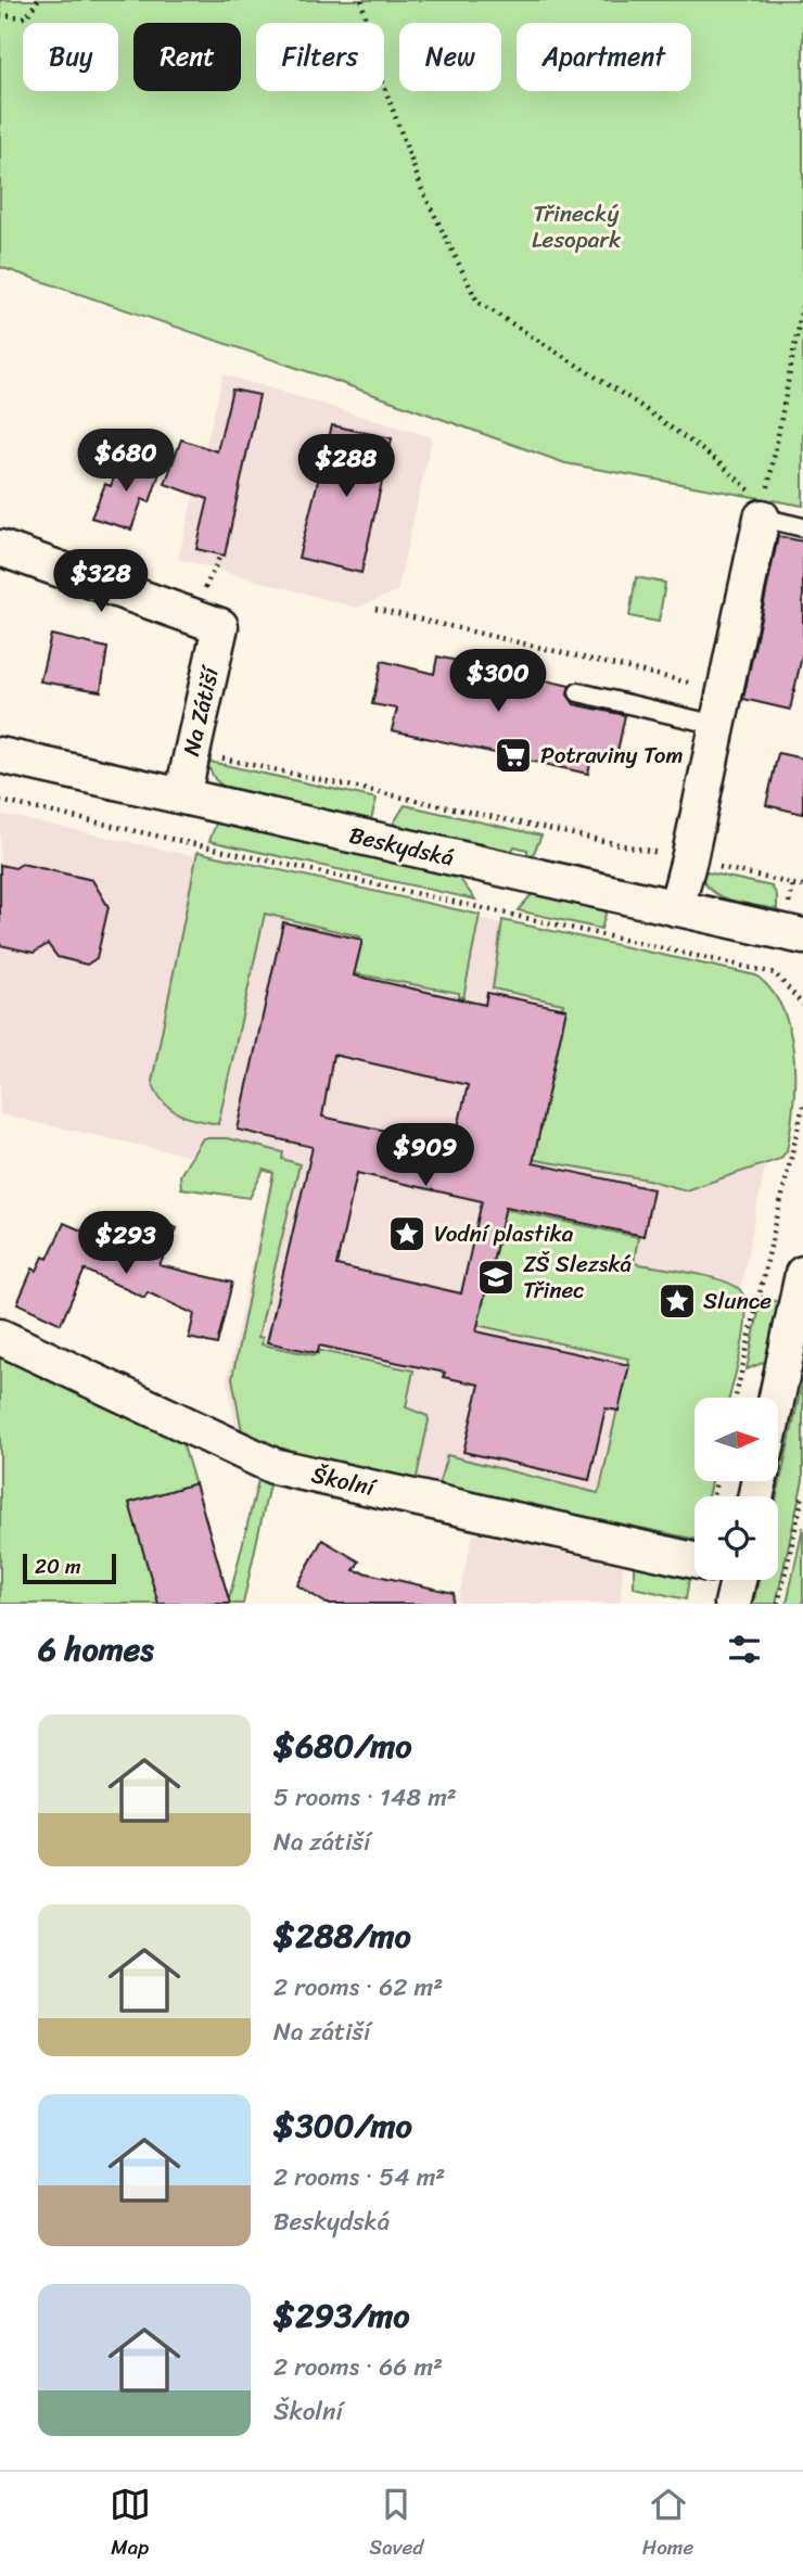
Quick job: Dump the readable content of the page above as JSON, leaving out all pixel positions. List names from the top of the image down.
{
  "streets": {
    "street": ["Na Zátiší", "Beskydská", "Školní"]
  },
  "crossings": [
    ["Na Zátiší", "Beskydská"]
  ],
  "parks": ["Třinecký Lesopark"],
  "places": {
    "supermarket": ["Potraviny Tom"],
    "place": ["Vodní plastika", "Slunce"],
    "school or university": ["ZŠ Slezská Třinec"]
  },
  "scale_bar": "20 m",
  "north": "right",
  "page": {
    "chip": [
      "Buy",
      "Rent",
      "Filters",
      "New",
      "Apartment"
    ],
    "price": [
      "$680",
      "$288",
      "$328",
      "$300",
      "$909",
      "$293"
    ],
    "scale": "20 m",
    "heading": "6 homes",
    "list": [
      {
        "name": "$680/mo",
        "note": "5 rooms · 148 m² · Na zátiší"
      },
      {
        "name": "$288/mo",
        "note": "2 rooms · 62 m² · Na zátiší"
      },
      {
        "name": "$300/mo",
        "note": "2 rooms · 54 m² · Beskydská"
      },
      {
        "name": "$293/mo",
        "note": "2 rooms · 66 m² · Školní"
      }
    ],
    "tabs": ["Map", "Saved", "Home"]
  }
}
